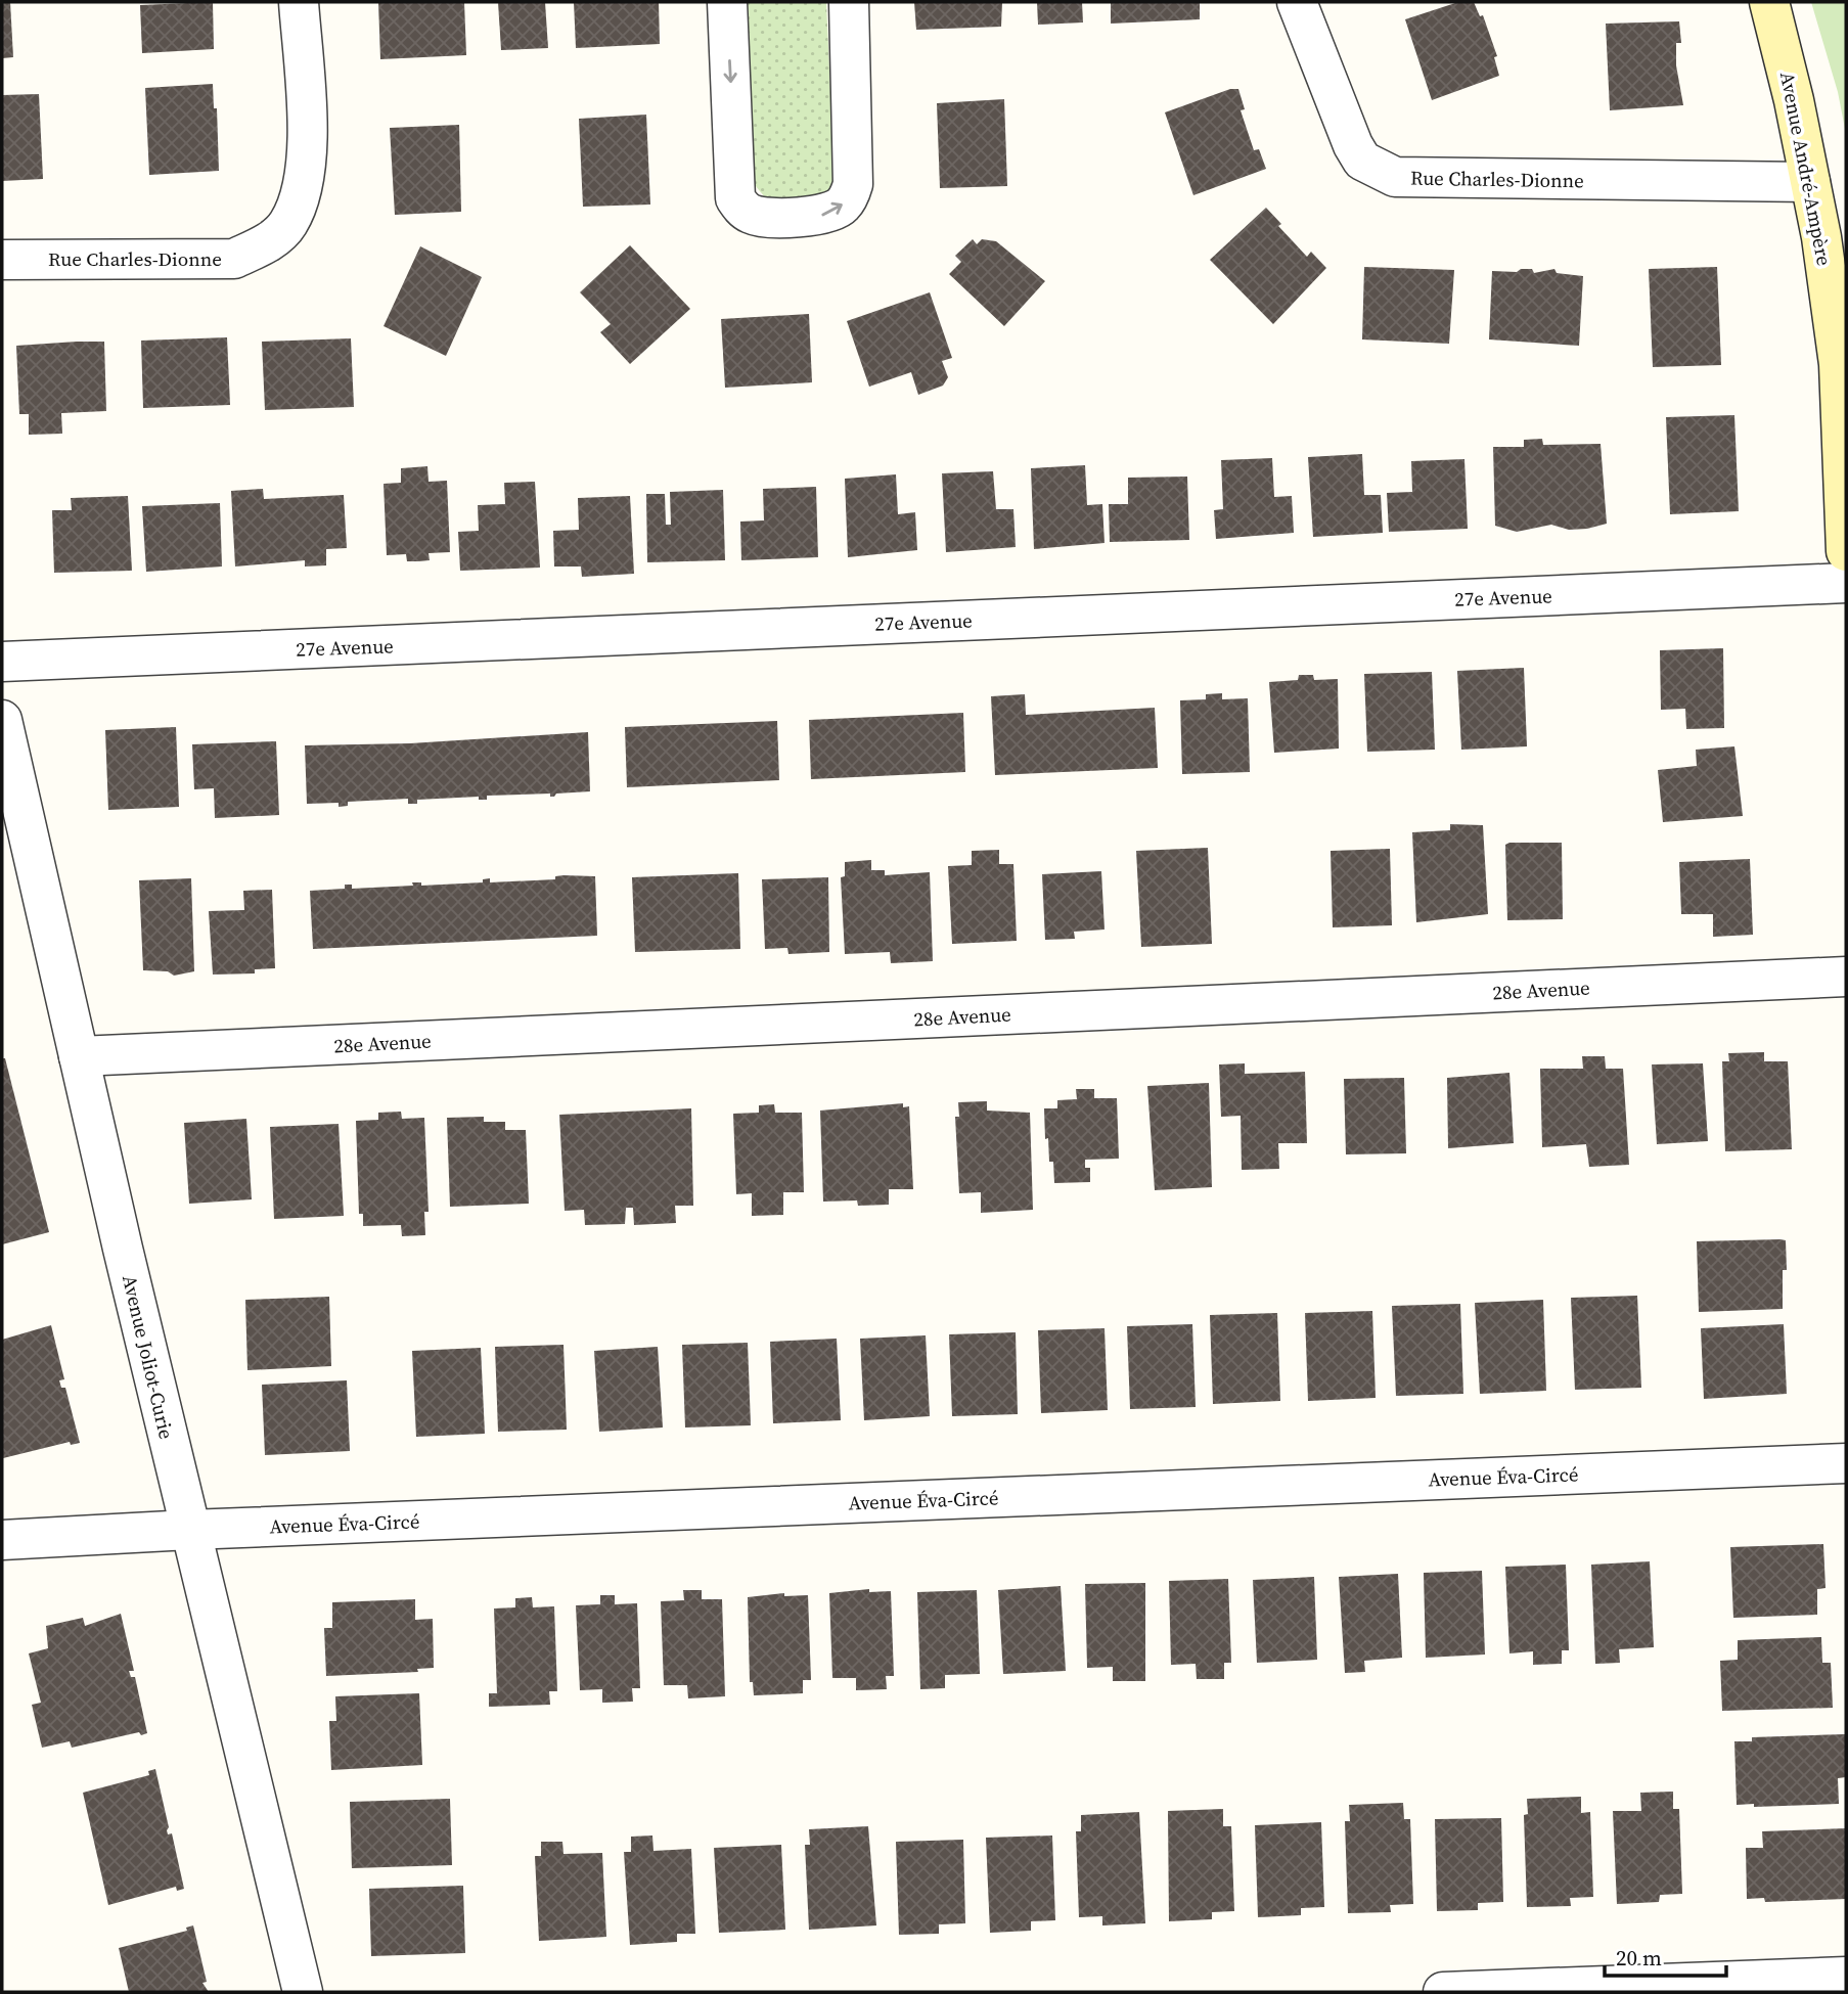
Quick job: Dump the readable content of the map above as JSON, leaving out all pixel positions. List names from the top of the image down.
{
  "streets": {
    "street": [
      "Avenue André-Ampère",
      "Rue Charles-Dionne",
      "27e Avenue",
      "28e Avenue",
      "Avenue Joliot-Curie",
      "Avenue Éva-Circé"
    ]
  },
  "crossings": [
    ["Avenue André-Ampère", "Rue Charles-Dionne"],
    ["28e Avenue", "Avenue Joliot-Curie"],
    ["Avenue Joliot-Curie", "Avenue Éva-Circé"]
  ],
  "scale_bar": "20 m"
}
